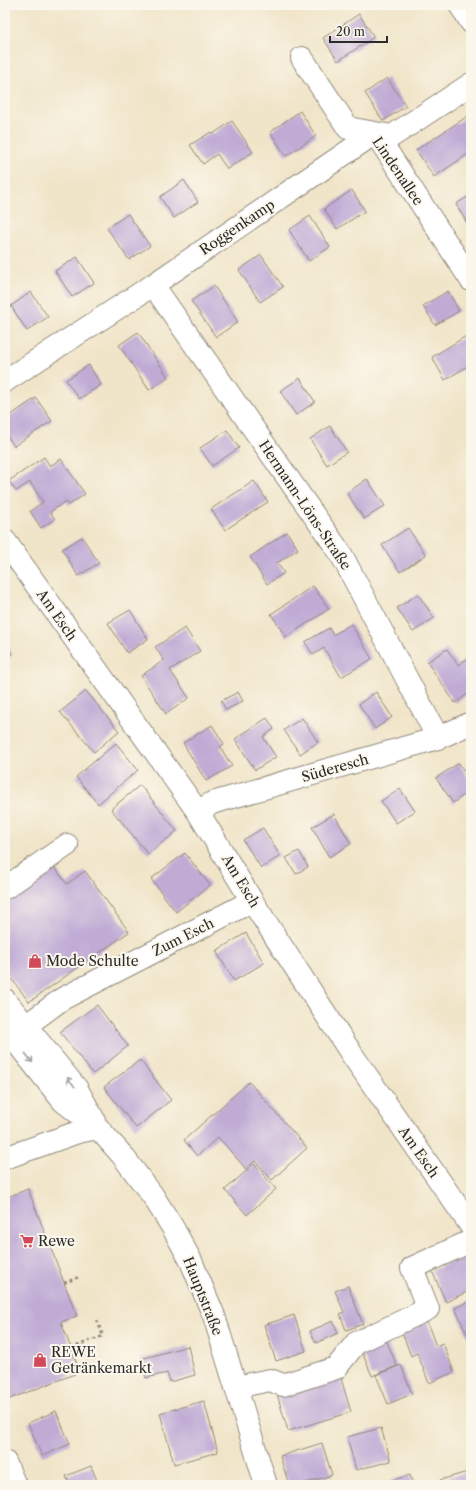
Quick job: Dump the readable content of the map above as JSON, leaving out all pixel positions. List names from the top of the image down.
{
  "streets": {
    "street": [
      "Lindenallee",
      "Roggenkamp",
      "Hermann-Löns-Straße",
      "Am Esch",
      "Süderesch",
      "Zum Esch",
      "Hauptstraße"
    ]
  },
  "crossings": [
    ["Lindenallee", "Roggenkamp"],
    ["Roggenkamp", "Hermann-Löns-Straße"],
    ["Hermann-Löns-Straße", "Süderesch"],
    ["Am Esch", "Süderesch"],
    ["Am Esch", "Zum Esch"],
    ["Zum Esch", "Hauptstraße"]
  ],
  "places": {
    "shop": ["Mode Schulte", "REWE Getränkemarkt"],
    "supermarket": ["Rewe"]
  },
  "scale_bar": "20 m"
}
